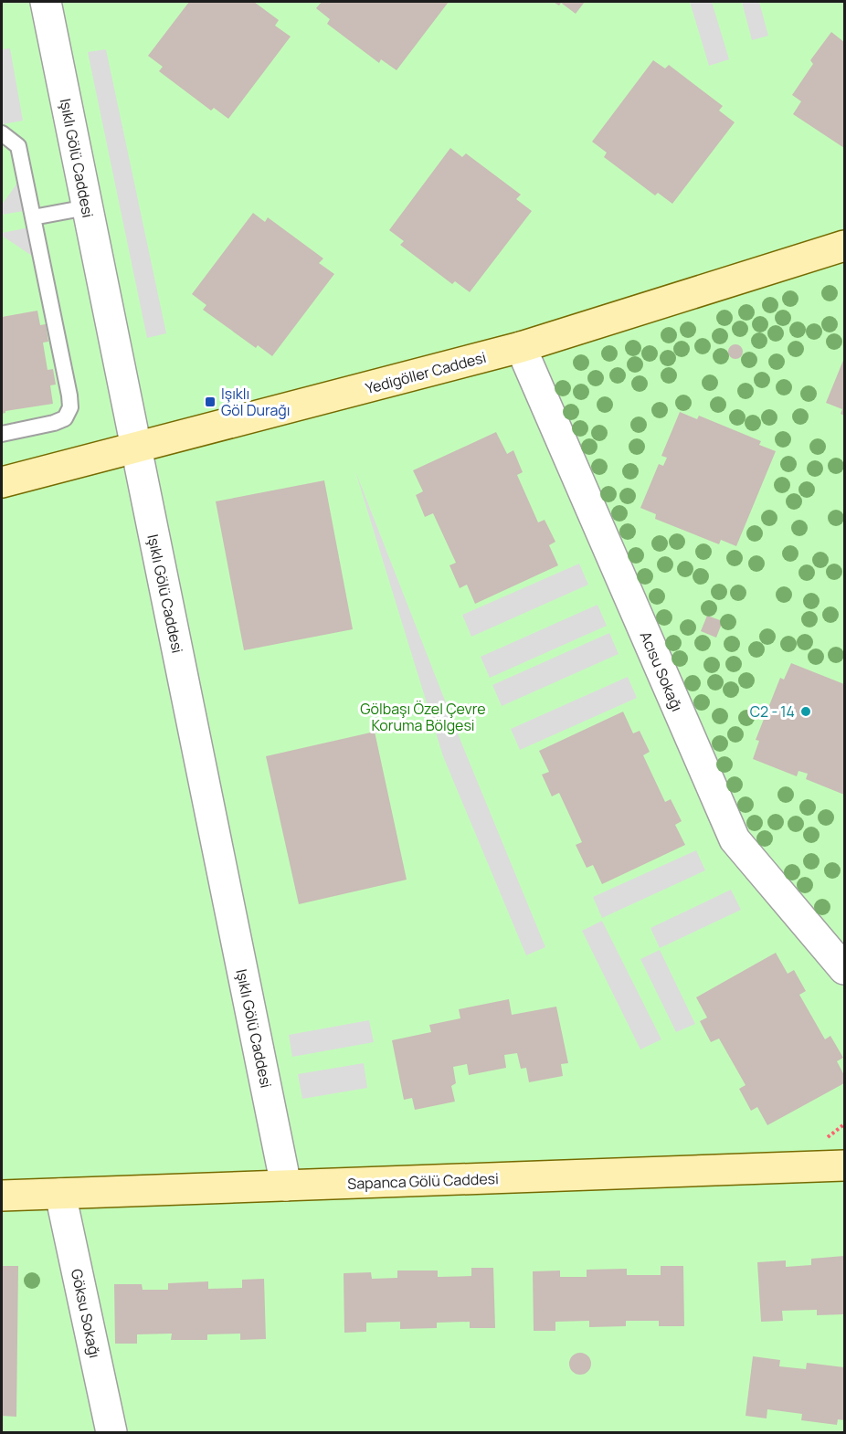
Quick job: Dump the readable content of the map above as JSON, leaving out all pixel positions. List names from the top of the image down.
{
  "streets": {
    "street": [
      "Işıklı Gölü Caddesi",
      "Yedigöller Caddesi",
      "Acısu Sokağı",
      "Sapanca Gölü Caddesi",
      "Göksu Sokağı"
    ]
  },
  "crossings": [
    ["Işıklı Gölü Caddesi", "Yedigöller Caddesi"],
    ["Işıklı Gölü Caddesi", "Sapanca Gölü Caddesi"],
    ["Yedigöller Caddesi", "Acısu Sokağı"],
    ["Sapanca Gölü Caddesi", "Göksu Sokağı"]
  ],
  "parks": ["Gölbaşı Özel Çevre Koruma Bölgesi"],
  "places": {
    "transit": ["Işıklı Göl Durağı"],
    "other": ["C2 - 14"]
  }
}
